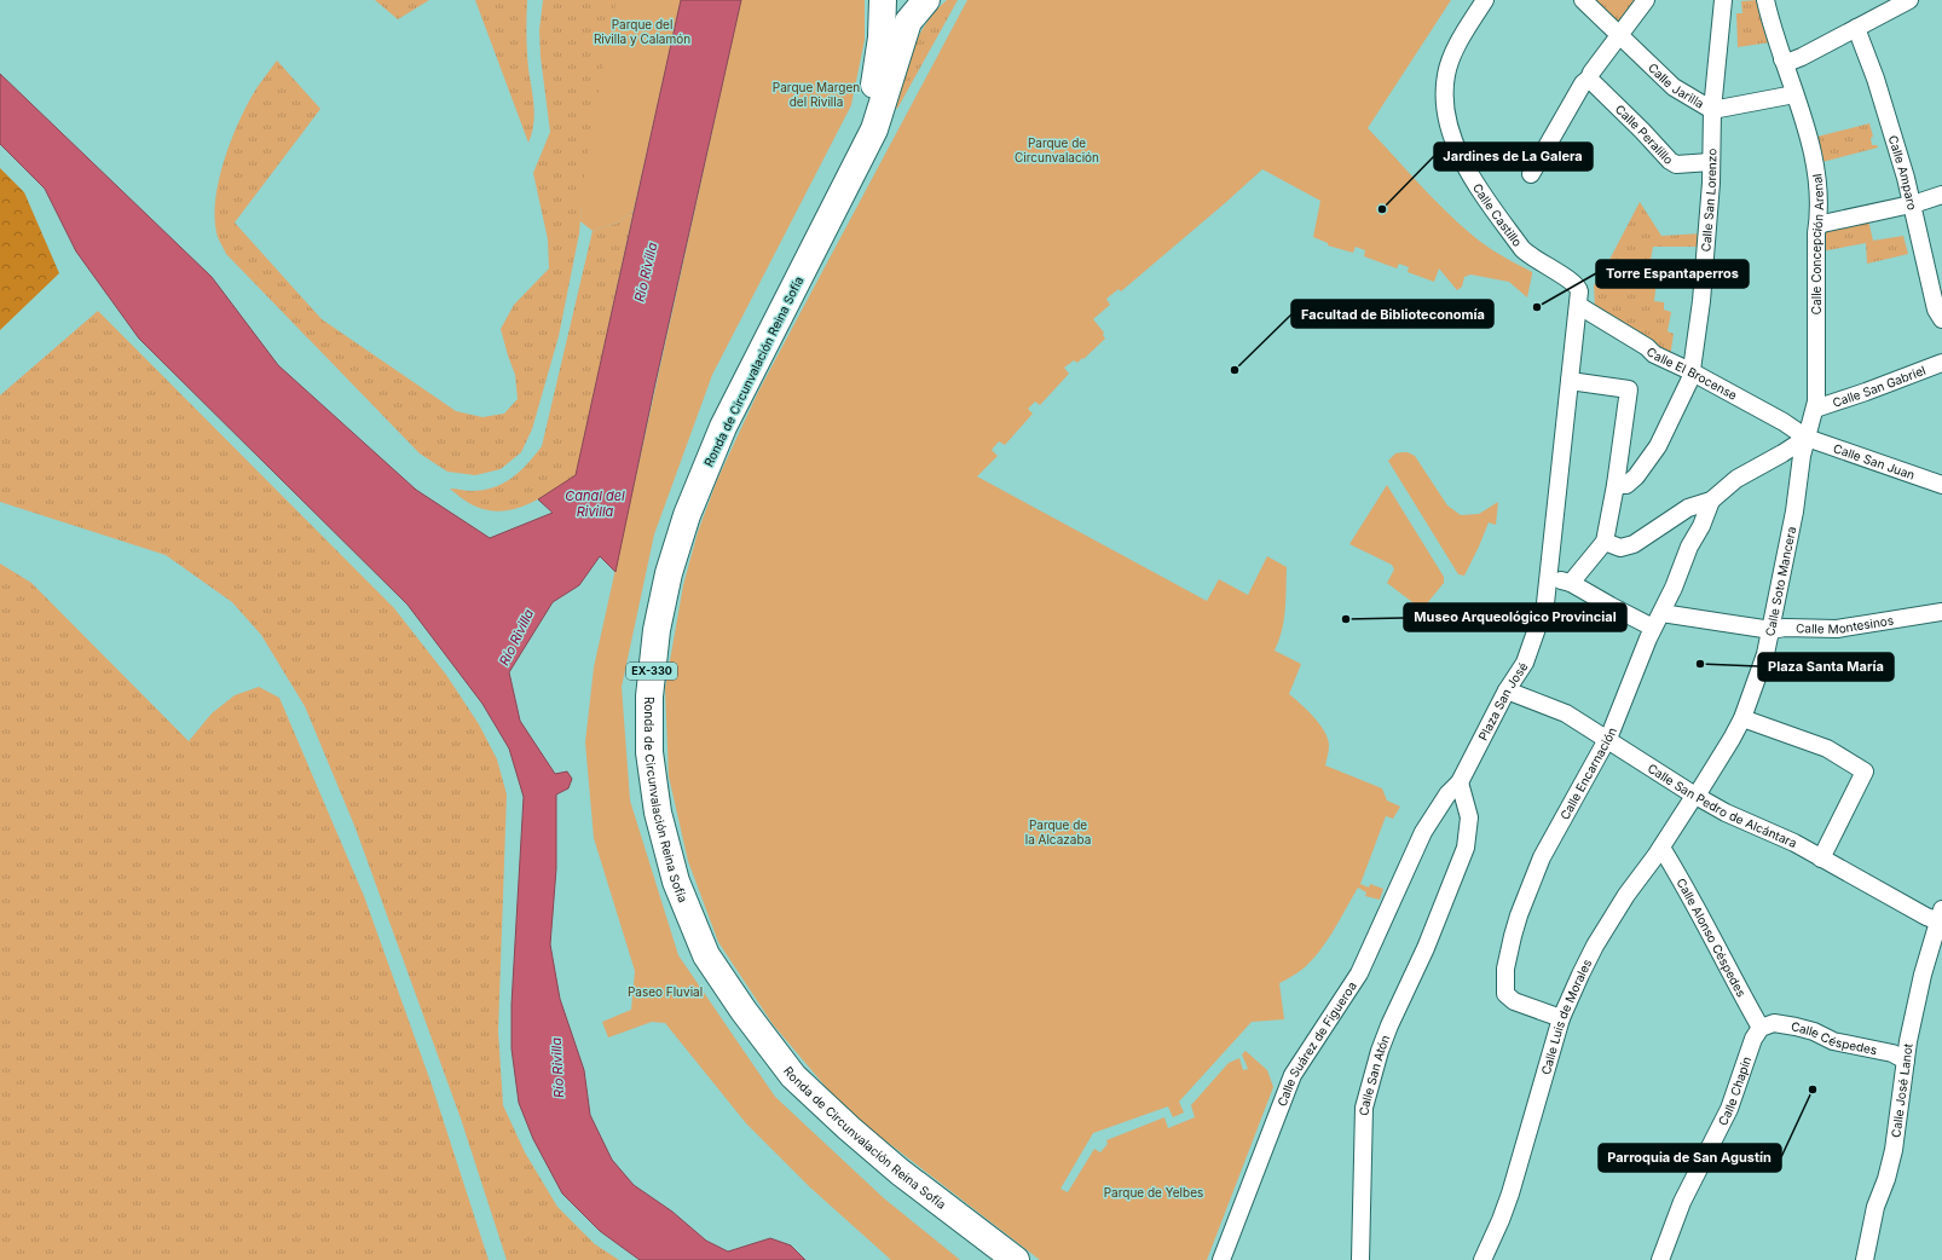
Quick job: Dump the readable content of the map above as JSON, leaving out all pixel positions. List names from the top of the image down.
{
  "streets": {
    "main road": ["Ronda de Circunvalación Reina Sofía", "EX-330"],
    "street": [
      "Calle Jarilla",
      "Calle Peralillo",
      "Calle Amparo",
      "Calle San Lorenzo",
      "Calle Castillo",
      "Calle Concepción Arenal",
      "Calle El Brocense",
      "Calle San Gabriel",
      "Calle San Juan",
      "Calle Soto Mancera",
      "Calle Montesinos",
      "Plaza San José",
      "Calle Encarnación",
      "Calle San Pedro de Alcántara",
      "Calle Alonso Céspedes",
      "Calle Luis de Morales",
      "Calle Céspedes",
      "Calle Suárez de Figueroa",
      "Calle San Atón",
      "Calle Chapín",
      "Calle José Lanot"
    ]
  },
  "crossings": [
    ["Calle Jarilla", "Calle San Lorenzo"],
    ["Calle Jarilla", "Calle Concepción Arenal"],
    ["Calle Peralillo", "Calle San Lorenzo"],
    ["Calle San Lorenzo", "Calle El Brocense"],
    ["Calle Castillo", "Calle El Brocense"],
    ["Calle Castillo", "Plaza San José"],
    ["Calle Concepción Arenal", "Calle El Brocense"],
    ["Calle Concepción Arenal", "Calle San Gabriel"],
    ["Calle Concepción Arenal", "Calle San Juan"],
    ["Calle Concepción Arenal", "Calle Soto Mancera"],
    ["Calle El Brocense", "Calle San Juan"],
    ["Calle El Brocense", "Calle Soto Mancera"],
    ["Calle El Brocense", "Plaza San José"],
    ["Calle San Juan", "Calle Soto Mancera"],
    ["Calle Soto Mancera", "Calle Montesinos"],
    ["Calle Soto Mancera", "Calle San Pedro de Alcántara"],
    ["Calle Soto Mancera", "Calle Luis de Morales"],
    ["Calle Montesinos", "Calle Encarnación"],
    ["Plaza San José", "Calle San Pedro de Alcántara"],
    ["Plaza San José", "Calle Suárez de Figueroa"],
    ["Plaza San José", "Calle San Atón"],
    ["Calle Encarnación", "Calle San Pedro de Alcántara"],
    ["Calle Encarnación", "Calle Luis de Morales"],
    ["Calle San Pedro de Alcántara", "Calle Luis de Morales"],
    ["Calle San Pedro de Alcántara", "Calle José Lanot"],
    ["Calle Alonso Céspedes", "Calle Luis de Morales"],
    ["Calle Alonso Céspedes", "Calle Céspedes"],
    ["Calle Alonso Céspedes", "Calle Chapín"],
    ["Calle Céspedes", "Calle Chapín"],
    ["Calle Céspedes", "Calle José Lanot"]
  ],
  "water": ["Río Rivilla", "Canal del Rivilla"],
  "parks": [
    "Parque del Rivilla y Calamón",
    "Parque Margen del Rivilla",
    "Parque de Circunvalación",
    "Parque de la Alcazaba",
    "Paseo Fluvial",
    "Parque de Yelbes"
  ],
  "places": [
    "Jardines de La Galera",
    "Torre Espantaperros",
    "Facultad de Biblioteconomía",
    "Museo Arqueológico Provincial",
    "Plaza Santa María",
    "Parroquia de San Agustín"
  ]
}
